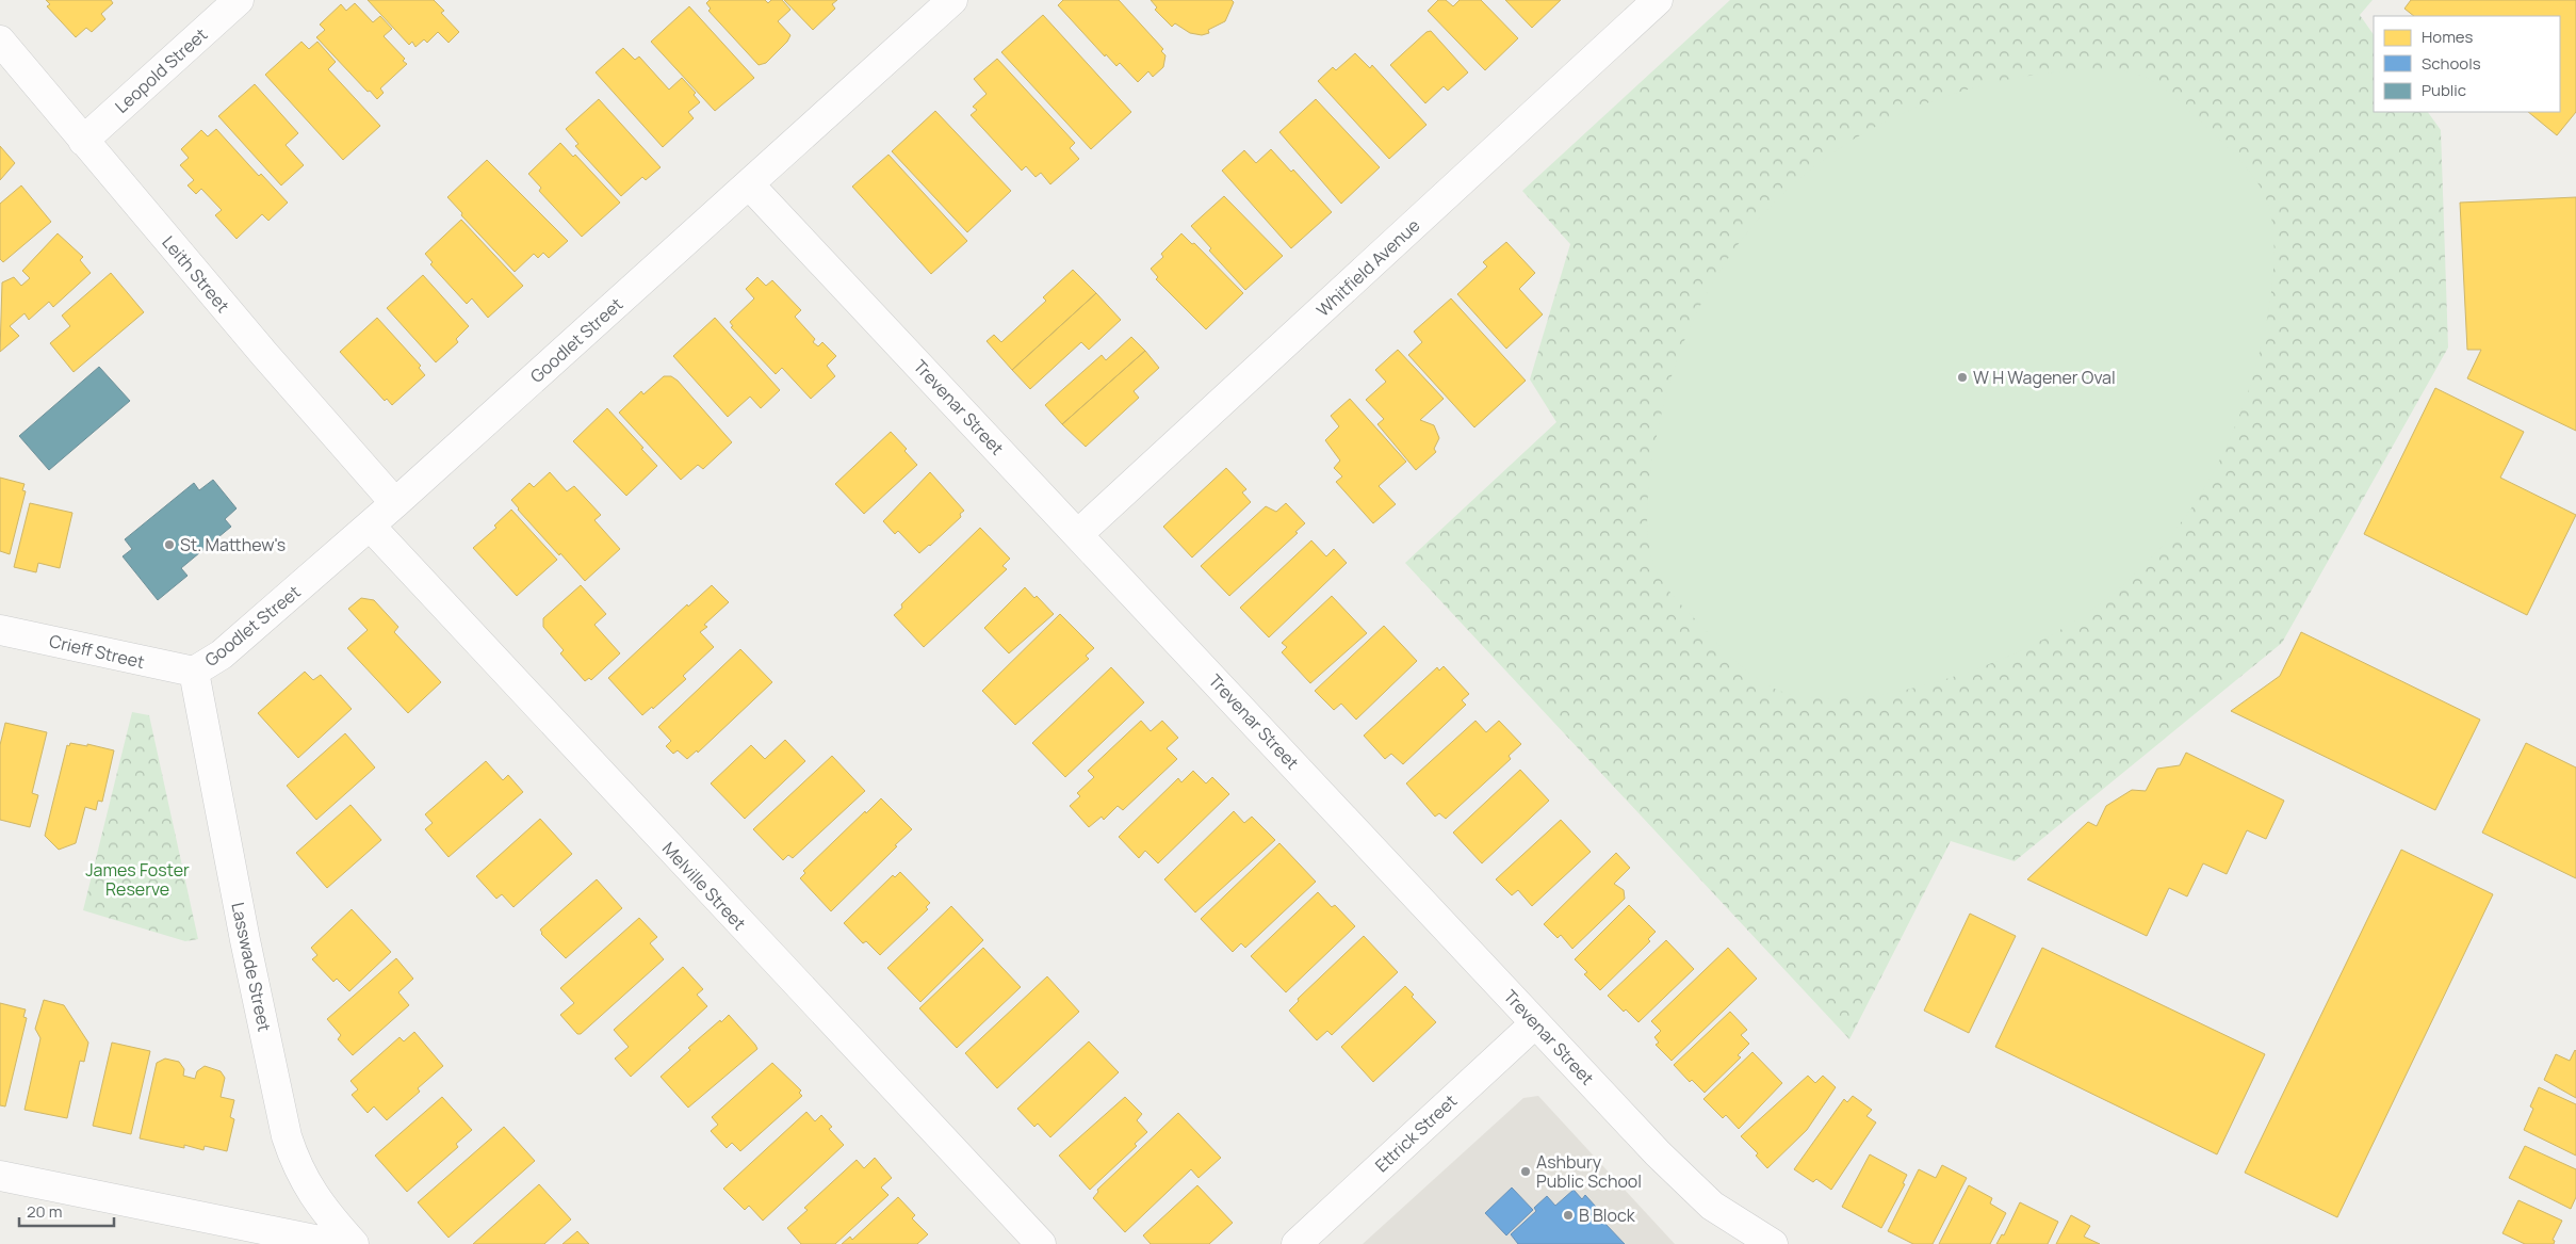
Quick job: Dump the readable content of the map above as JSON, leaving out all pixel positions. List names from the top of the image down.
{
  "streets": {
    "street": [
      "Leopold Street",
      "Whitfield Avenue",
      "Leith Street",
      "Goodlet Street",
      "Trevenar Street",
      "Crieff Street",
      "Melville Street",
      "Lasswade Street",
      "Ettrick Street"
    ]
  },
  "crossings": [
    ["Leopold Street", "Leith Street"],
    ["Whitfield Avenue", "Trevenar Street"],
    ["Leith Street", "Goodlet Street"],
    ["Goodlet Street", "Trevenar Street"],
    ["Goodlet Street", "Crieff Street"],
    ["Goodlet Street", "Melville Street"],
    ["Goodlet Street", "Lasswade Street"],
    ["Trevenar Street", "Ettrick Street"],
    ["Crieff Street", "Lasswade Street"]
  ],
  "parks": ["James Foster Reserve"],
  "places": [
    "W H Wagener Oval",
    "St. Matthew's",
    "Ashbury Public School",
    "B Block"
  ],
  "legend": ["Homes", "Schools", "Public"],
  "scale_bar": "20 m"
}
